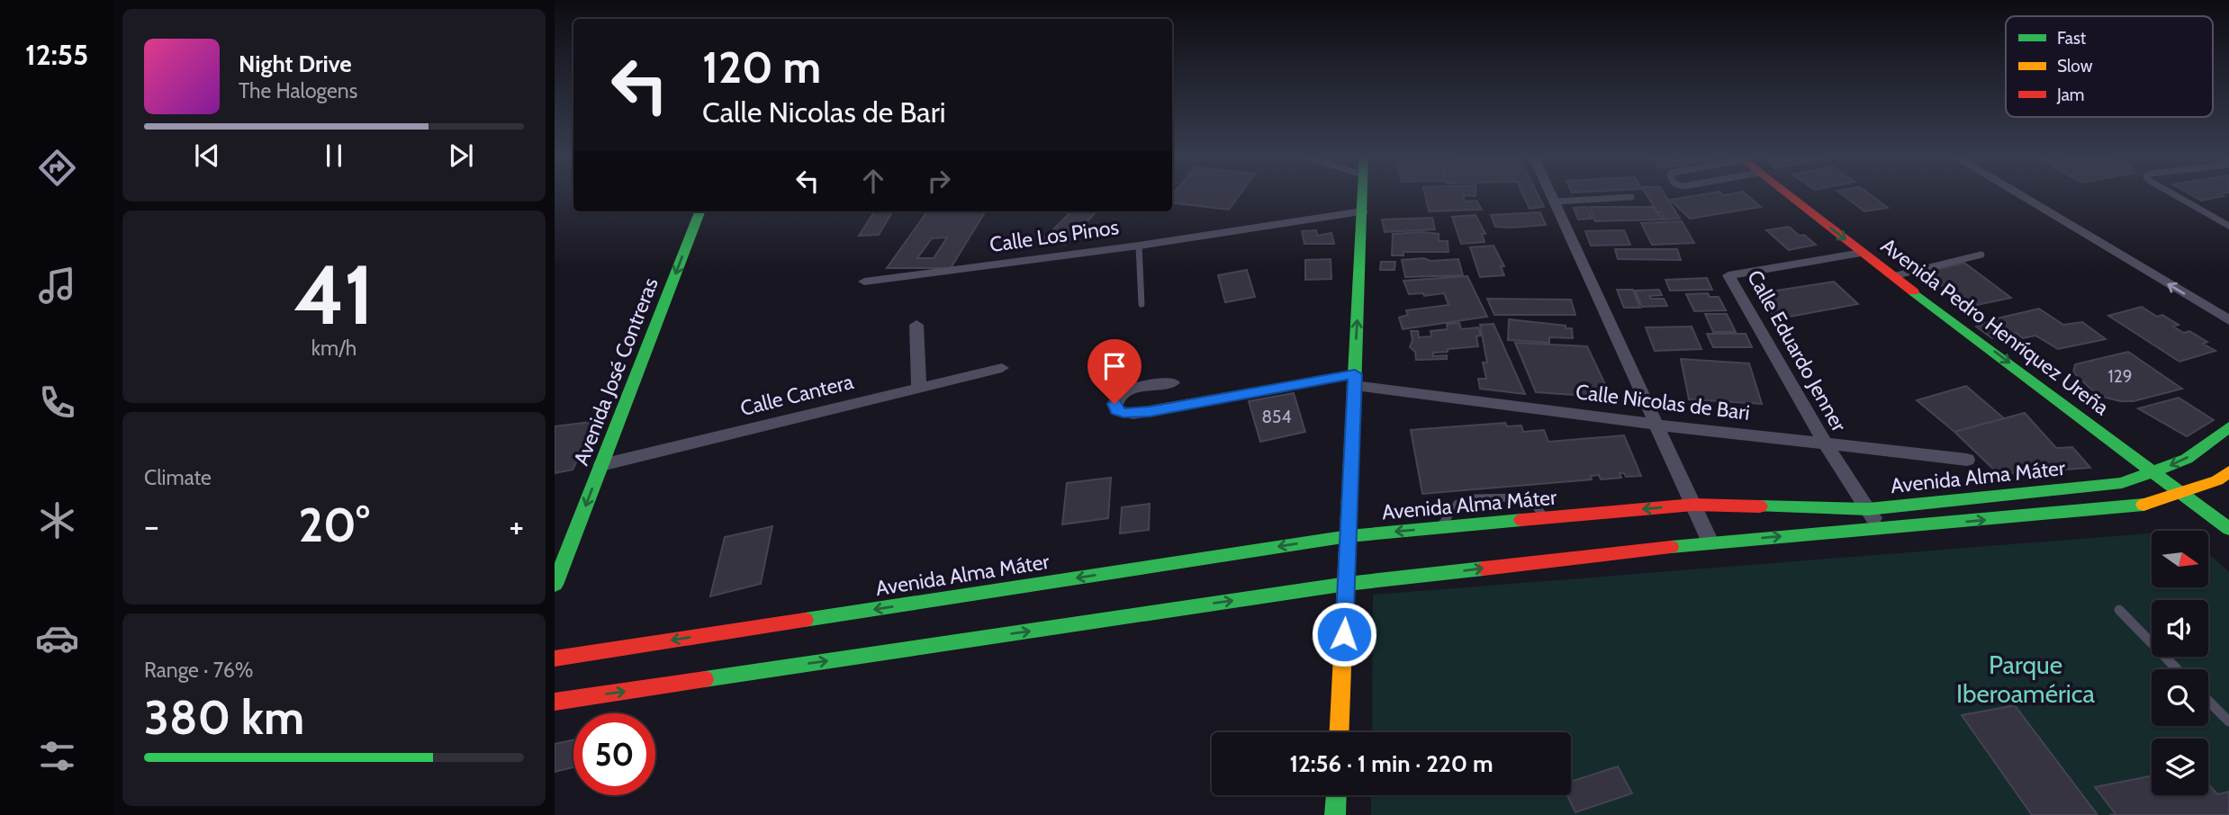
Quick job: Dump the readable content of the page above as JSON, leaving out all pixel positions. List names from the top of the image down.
{
  "streets": {
    "main road": ["Avenida Pedro Henríquez Ureña", "Avenida José Contreras", "Avenida Alma Máter"],
    "street": [
      "Calle Los Pinos",
      "Calle Eduardo Jenner",
      "Calle Cantera",
      "Calle Nicolas de Bari"
    ]
  },
  "crossings": [
    ["Avenida Pedro Henríquez Ureña", "Calle Eduardo Jenner"],
    ["Avenida Pedro Henríquez Ureña", "Avenida Alma Máter"],
    ["Calle Eduardo Jenner", "Calle Nicolas de Bari"],
    ["Calle Eduardo Jenner", "Avenida Alma Máter"],
    ["Avenida José Contreras", "Calle Cantera"]
  ],
  "one_way": ["Avenida Pedro Henríquez Ureña", "Avenida José Contreras"],
  "parks": ["Parque Iberoamérica"],
  "house_numbers": ["129", "854"],
  "legend": ["Fast", "Slow", "Jam"],
  "north": "right",
  "page": {
    "tabs": "12:55",
    "turn": ["120 m", "Calle Nicolas de Bari"],
    "song": ["Night Drive", "The Halogens"],
    "tile": [
      ["41", "km/h"],
      "Climate",
      ["Range · 76%", "380 km"]
    ],
    "heat": ["−", "20°", "+"],
    "limit": "50",
    "trip": "12:56 · 1 min · 220 m"
  }
}
